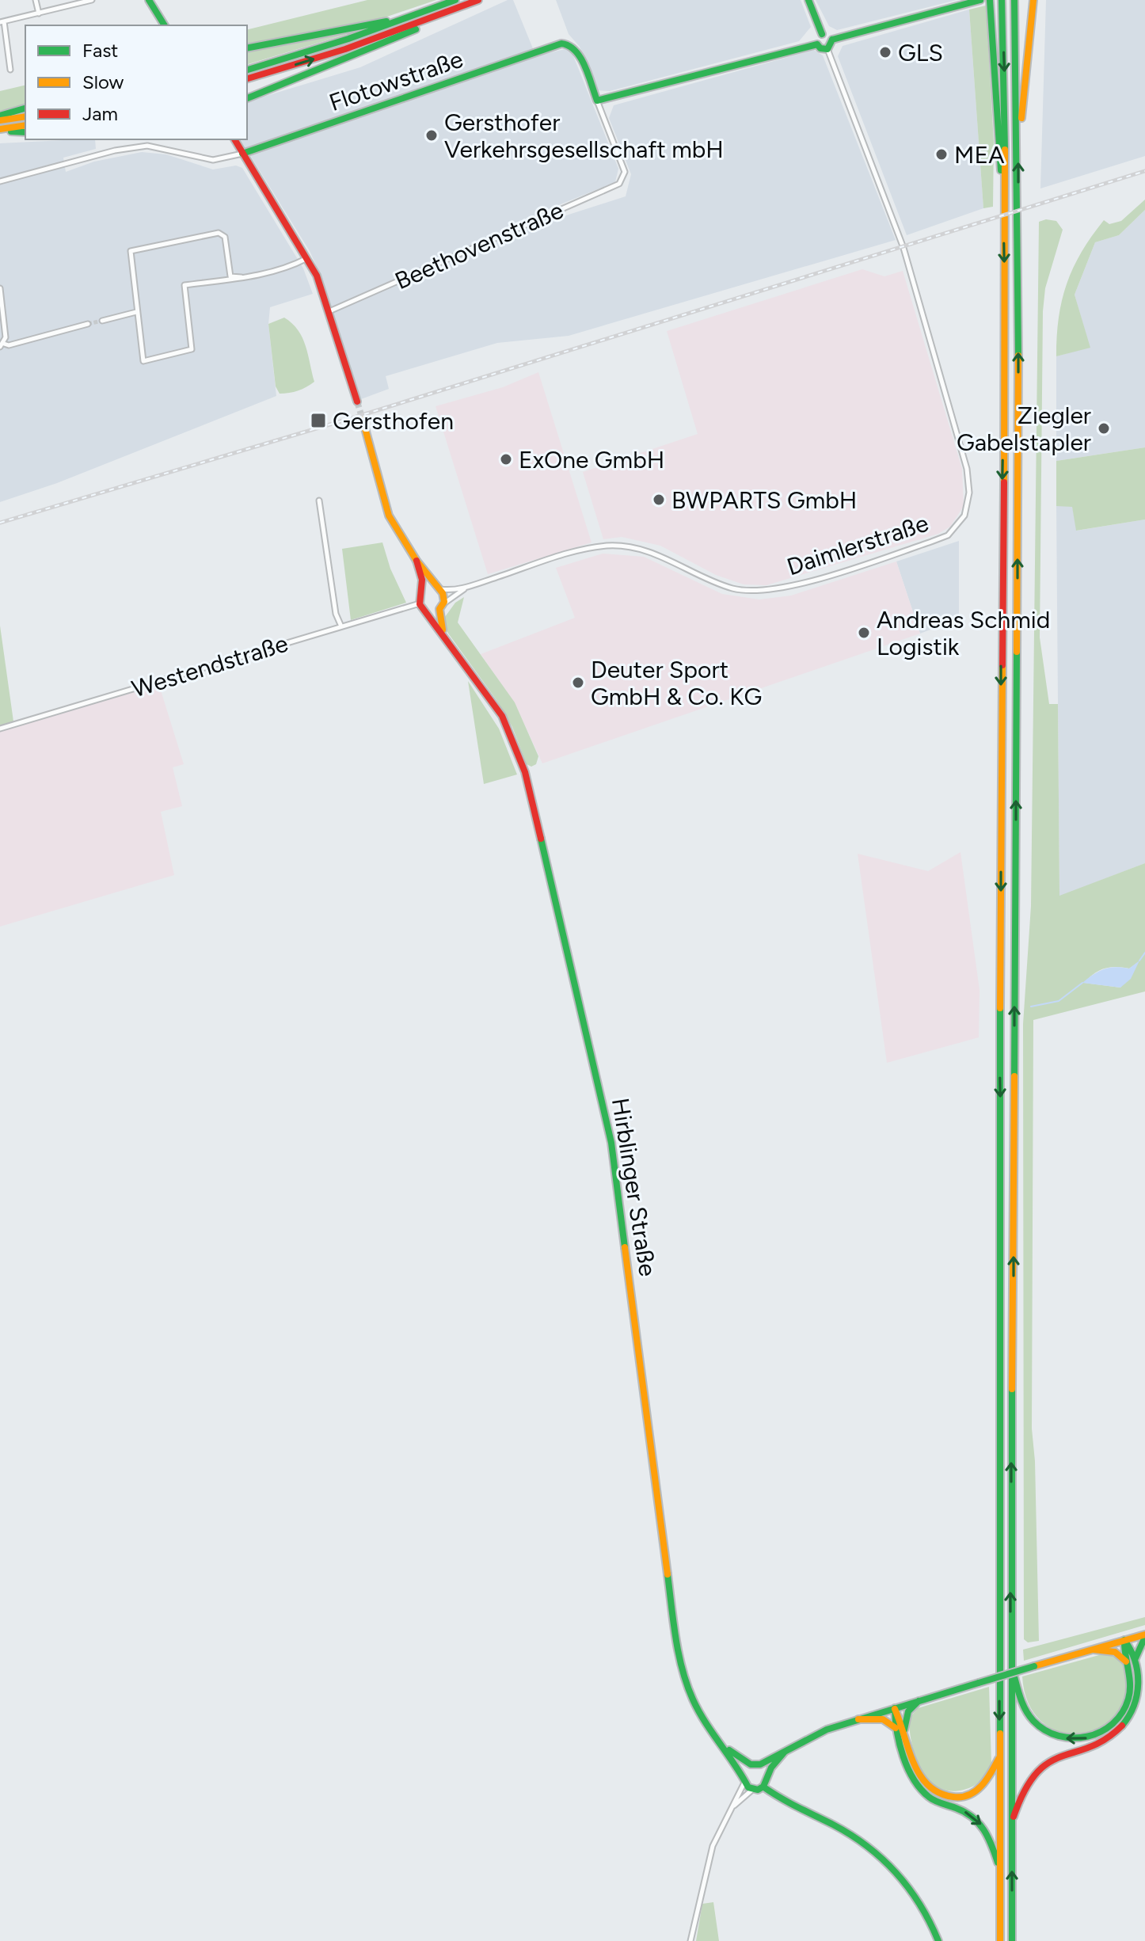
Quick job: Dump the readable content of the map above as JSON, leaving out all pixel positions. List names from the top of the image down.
{
  "streets": {
    "main road": ["Flotowstraße", "Hirblinger Straße"],
    "street": ["Beethovenstraße", "Daimlerstraße", "Westendstraße"]
  },
  "crossings": [
    ["Flotowstraße", "Beethovenstraße"],
    ["Daimlerstraße", "Westendstraße"],
    ["Daimlerstraße", "Hirblinger Straße"],
    ["Westendstraße", "Hirblinger Straße"]
  ],
  "places": {
    "other": [
      "GLS",
      "Gersthofer Verkehrsgesellschaft mbH",
      "MEA",
      "Ziegler Gabelstapler",
      "ExOne GmbH",
      "BWPARTS GmbH",
      "Andreas Schmid Logistik",
      "Deuter Sport GmbH & Co. KG"
    ],
    "transit": ["Gersthofen"]
  },
  "legend": ["Fast", "Slow", "Jam"]
}
